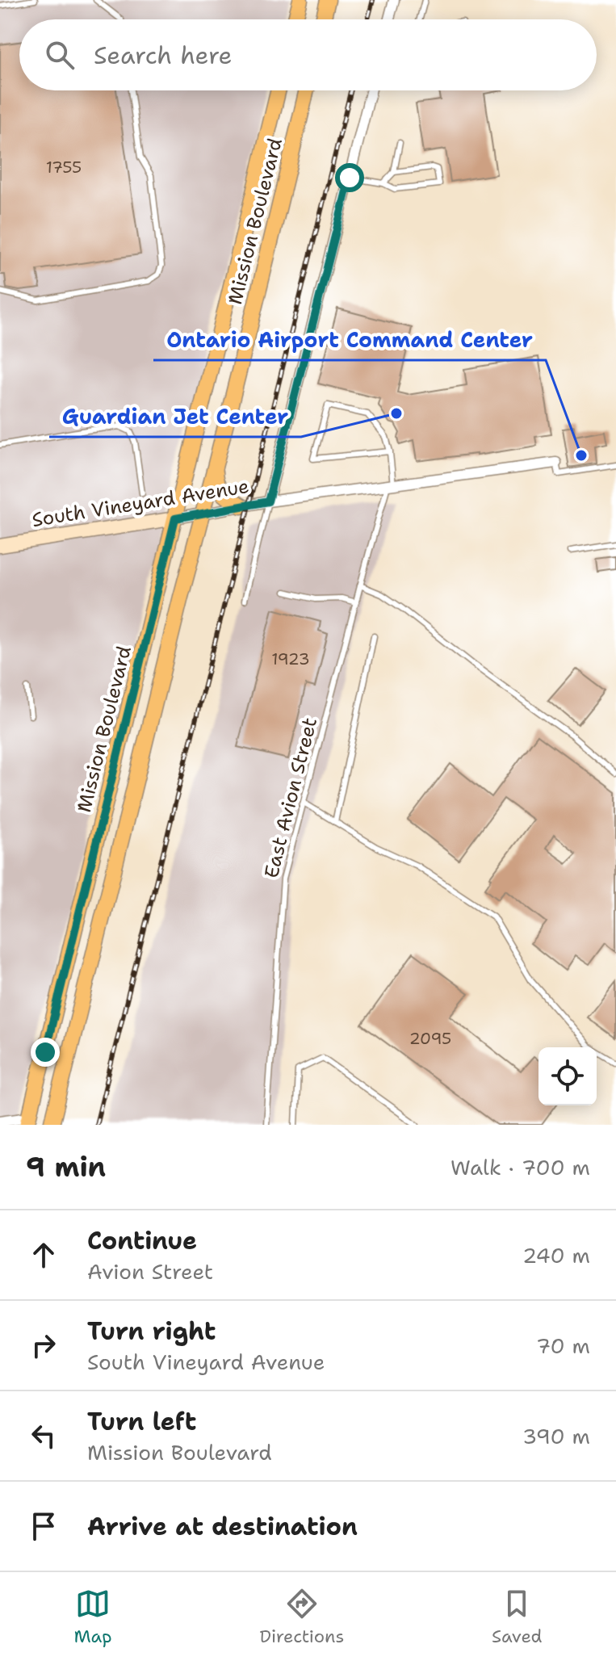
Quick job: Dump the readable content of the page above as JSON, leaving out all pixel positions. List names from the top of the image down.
{
  "streets": {
    "main road": ["Mission Boulevard", "South Vineyard Avenue"],
    "lane": ["East Avion Street"]
  },
  "crossings": [
    ["Mission Boulevard", "South Vineyard Avenue"],
    ["South Vineyard Avenue", "East Avion Street"]
  ],
  "places": ["Guardian Jet Center", "Ontario Airport Command Center"],
  "house_numbers": ["1755", "1923", "2095"],
  "page": {
    "search": "Search here",
    "heading": ["9 min", "Walk · 700 m"],
    "list": [
      ["Continue", "Avion Street", "240 m"],
      ["Turn right", "South Vineyard Avenue", "70 m"],
      ["Turn left", "Mission Boulevard", "390 m"],
      "Arrive at destination"
    ],
    "nav": ["Map", "Directions", "Saved"]
  }
}
